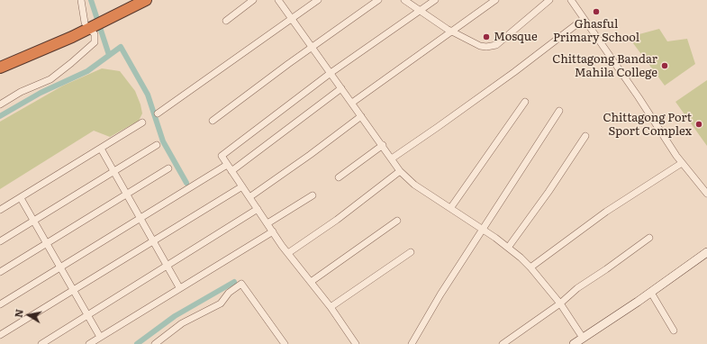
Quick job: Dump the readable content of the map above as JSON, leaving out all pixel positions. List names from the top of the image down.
{
  "places": [
    "Ghasful Primary School",
    "Mosque",
    "Chittagong Bandar Mahila College",
    "Chittagong Port Sport Complex"
  ],
  "north": "left"
}
